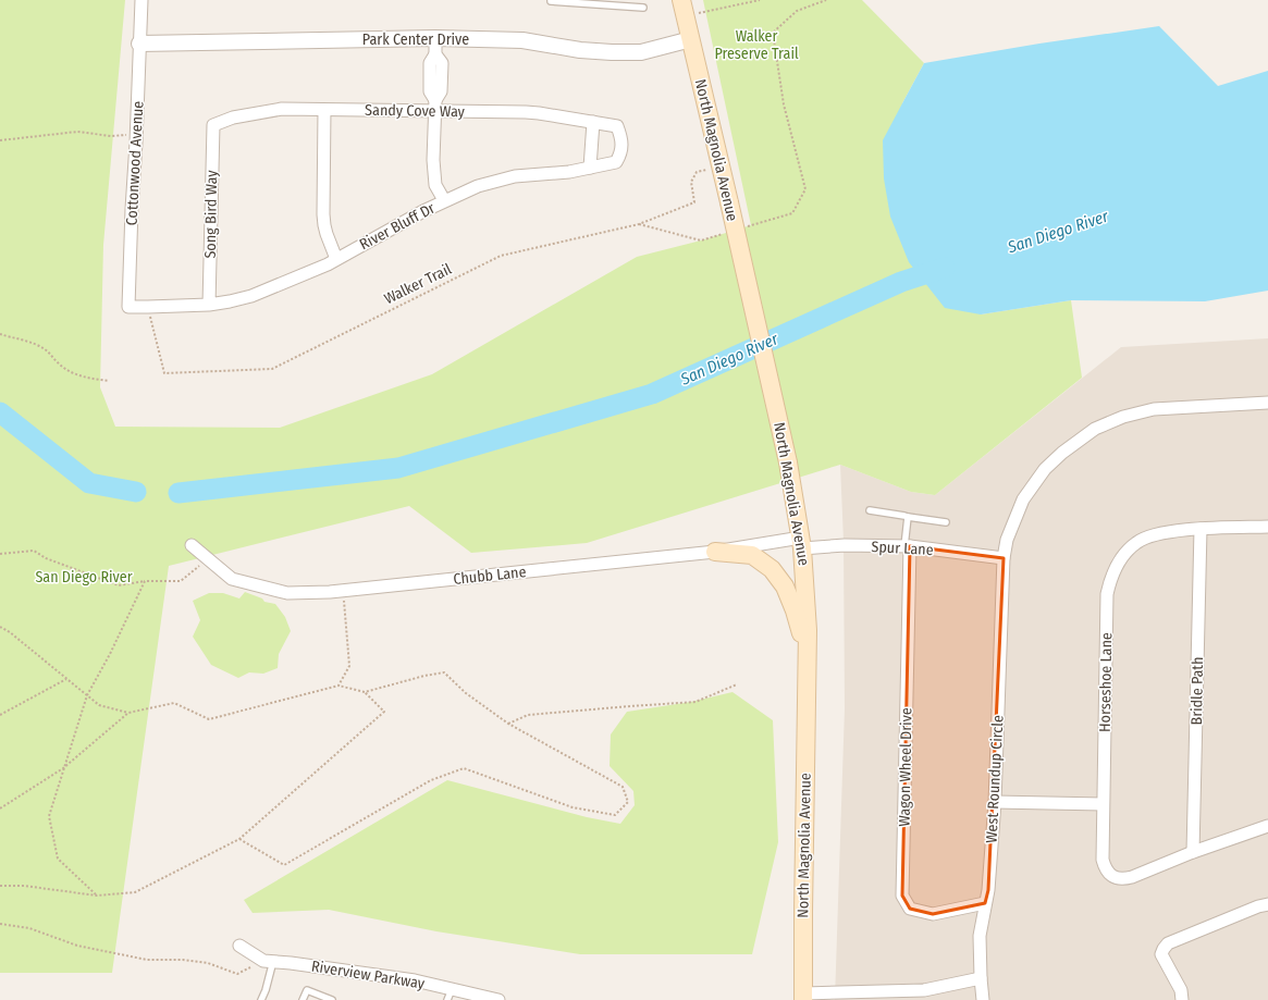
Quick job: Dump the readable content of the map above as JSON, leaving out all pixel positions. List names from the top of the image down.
{
  "streets": {
    "main road": ["North Magnolia Avenue"],
    "street": [
      "Park Center Drive",
      "Sandy Cove Way",
      "Cottonwood Avenue",
      "Song Bird Way",
      "River Bluff Dr",
      "Spur Lane",
      "Chubb Lane",
      "Horseshoe Lane",
      "Bridle Path",
      "Wagon Wheel Drive",
      "West Roundup Circle",
      "Riverview Parkway"
    ],
    "path": ["Walker Trail"]
  },
  "crossings": [
    ["Park Center Drive", "North Magnolia Avenue"],
    ["Park Center Drive", "Cottonwood Avenue"],
    ["Sandy Cove Way", "Song Bird Way"],
    ["Sandy Cove Way", "River Bluff Dr"],
    ["North Magnolia Avenue", "Walker Trail"],
    ["North Magnolia Avenue", "Spur Lane"],
    ["North Magnolia Avenue", "Chubb Lane"],
    ["Cottonwood Avenue", "River Bluff Dr"],
    ["Cottonwood Avenue", "Walker Trail"],
    ["Song Bird Way", "River Bluff Dr"],
    ["River Bluff Dr", "Walker Trail"],
    ["Spur Lane", "Chubb Lane"],
    ["Spur Lane", "Wagon Wheel Drive"],
    ["Spur Lane", "West Roundup Circle"],
    ["Horseshoe Lane", "Bridle Path"],
    ["Wagon Wheel Drive", "West Roundup Circle"]
  ],
  "water": ["San Diego River"],
  "parks": ["Walker Preserve Trail", "San Diego River"]
}
